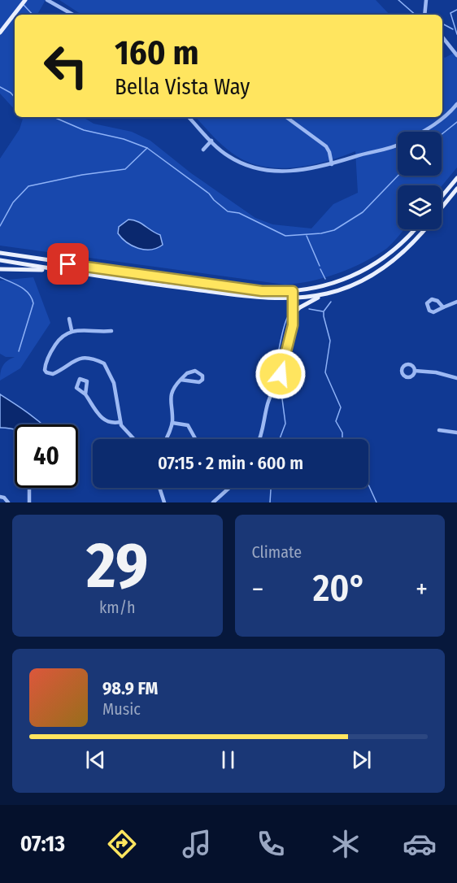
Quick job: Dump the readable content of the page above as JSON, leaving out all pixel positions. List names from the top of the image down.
{
  "page": {
    "turn": ["160 m", "Bella Vista Way"],
    "limit": "40",
    "trip": "07:15 · 2 min · 600 m",
    "tile": [
      ["29", "km/h"],
      "Climate"
    ],
    "heat": ["−", "20°", "+"],
    "song": ["98.9 FM", "Music"],
    "tabs": "07:13"
  }
}
